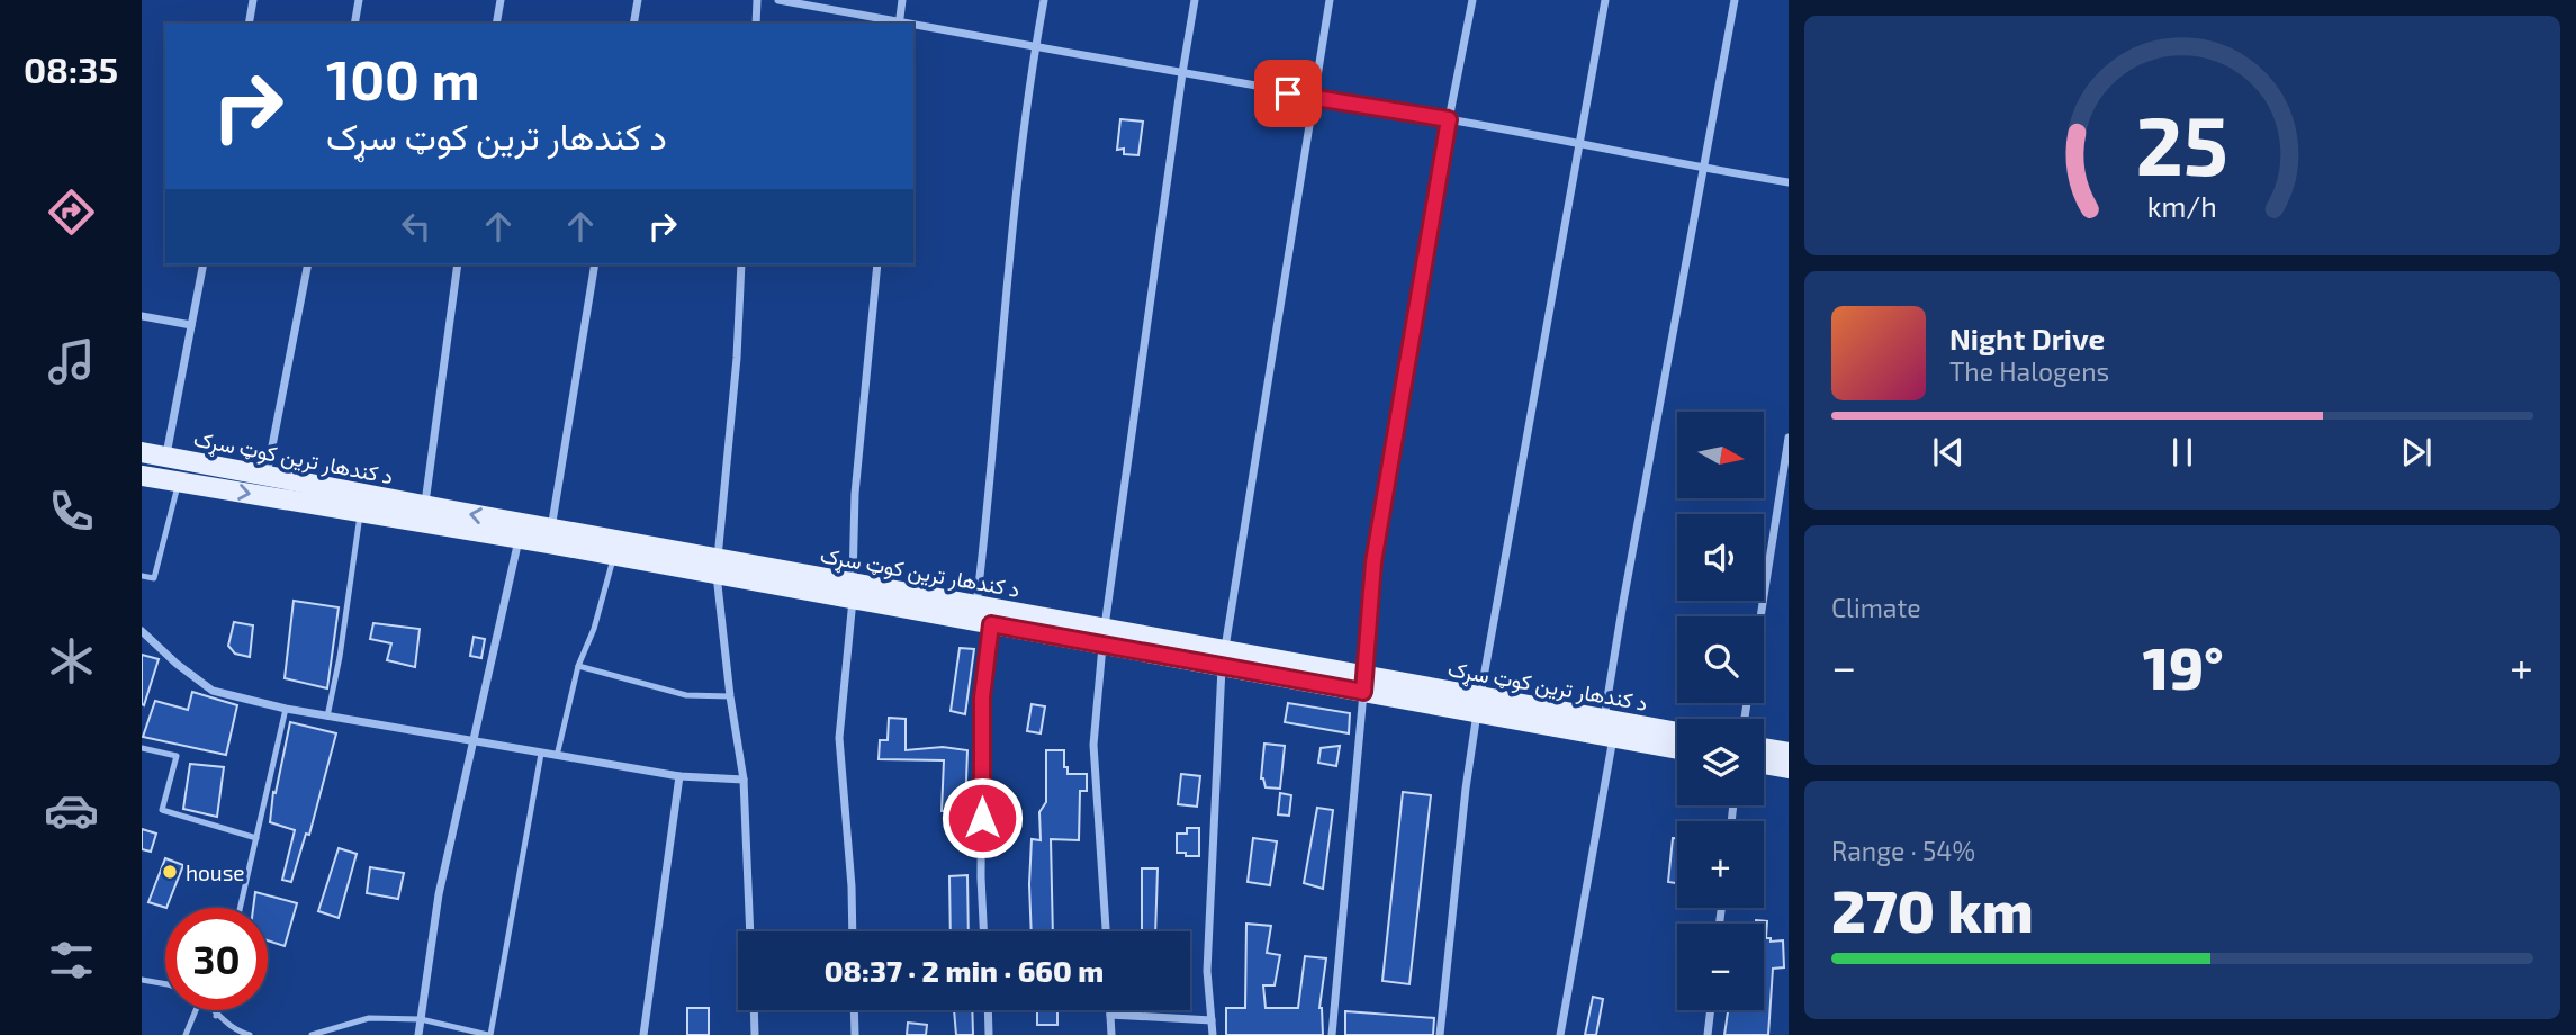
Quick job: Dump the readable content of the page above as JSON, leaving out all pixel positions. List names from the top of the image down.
{
  "streets": {
    "main road": ["د کندهار ترين کوټ سړک"]
  },
  "places": ["house"],
  "north": "right",
  "page": {
    "tabs": "08:35",
    "turn": ["100 m", "د کندهار ترين کوټ سړک"],
    "song": ["Night Drive", "The Halogens"],
    "map_buttons": ["+", "−"],
    "tile": [
      "Climate",
      ["Range · 54%", "270 km"]
    ],
    "heat": ["−", "19°", "+"],
    "limit": "30",
    "trip": "08:37 · 2 min · 660 m",
    "gauge": ["25", "km/h"]
  }
}
